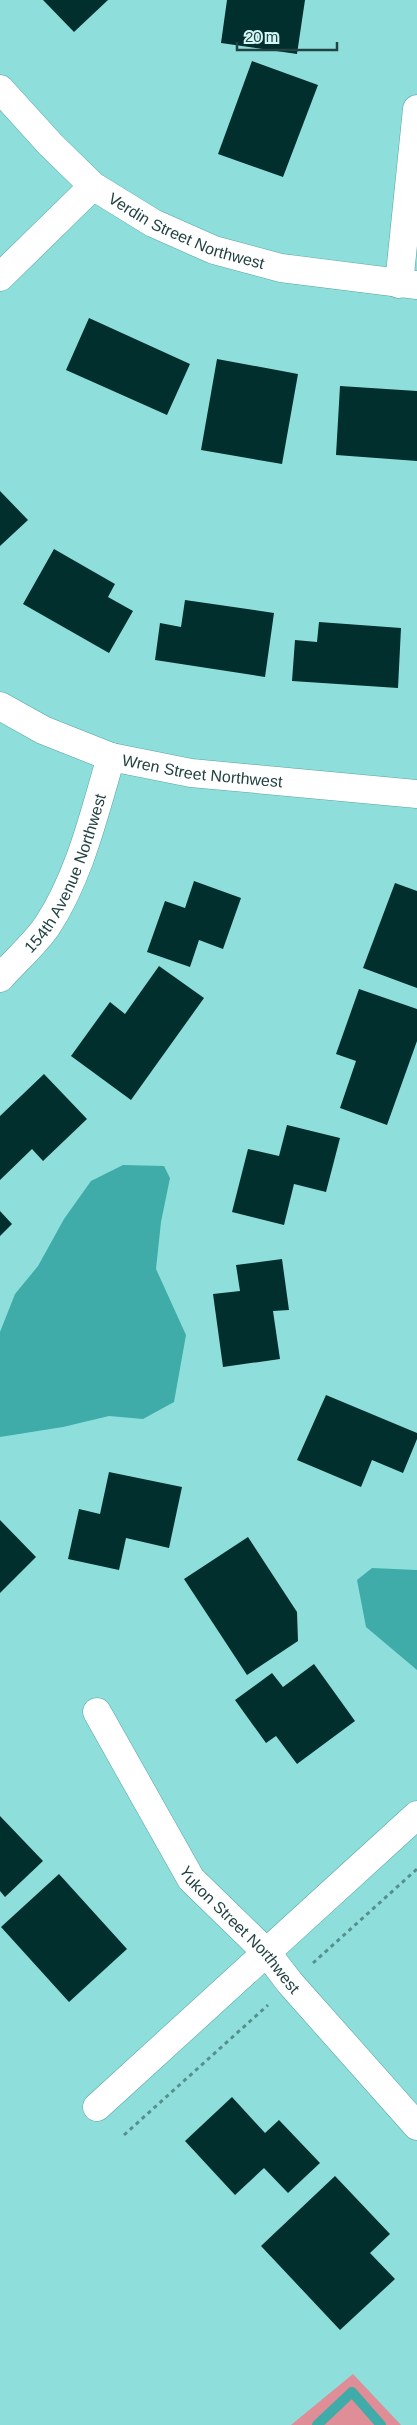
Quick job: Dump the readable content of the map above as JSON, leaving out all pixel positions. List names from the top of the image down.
{
  "streets": {
    "street": [
      "Verdin Street Northwest",
      "Wren Street Northwest",
      "154th Avenue Northwest",
      "Yukon Street Northwest"
    ]
  },
  "crossings": [
    ["Wren Street Northwest", "154th Avenue Northwest"]
  ],
  "scale_bar": "20 m"
}
